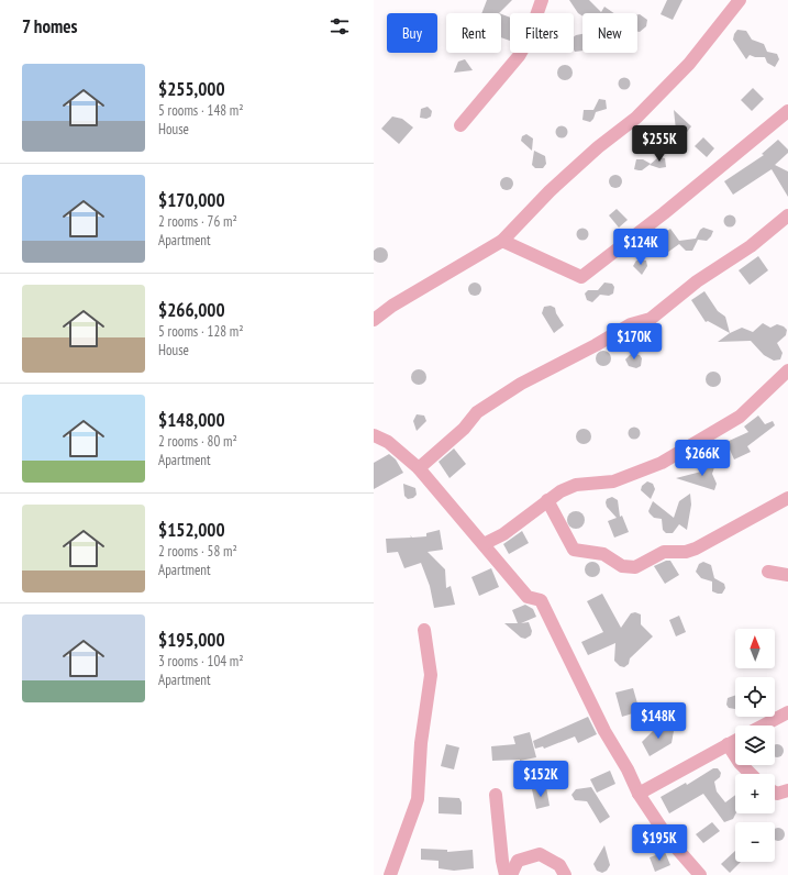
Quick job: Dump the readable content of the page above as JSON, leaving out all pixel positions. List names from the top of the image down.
{
  "north": "top",
  "page": {
    "heading": "7 homes",
    "chip": [
      "Buy",
      "Rent",
      "Filters",
      "New"
    ],
    "list": [
      {
        "name": "$255,000",
        "note": "5 rooms · 148 m² · House"
      },
      {
        "name": "$170,000",
        "note": "2 rooms · 76 m² · Apartment"
      },
      {
        "name": "$266,000",
        "note": "5 rooms · 128 m² · House"
      },
      {
        "name": "$148,000",
        "note": "2 rooms · 80 m² · Apartment"
      },
      {
        "name": "$152,000",
        "note": "2 rooms · 58 m² · Apartment"
      },
      {
        "name": "$195,000",
        "note": "3 rooms · 104 m² · Apartment"
      }
    ],
    "price": [
      "$255K",
      "$124K",
      "$170K",
      "$266K",
      "$148K",
      "$152K",
      "$195K"
    ],
    "map_buttons": ["+", "−"]
  }
}
